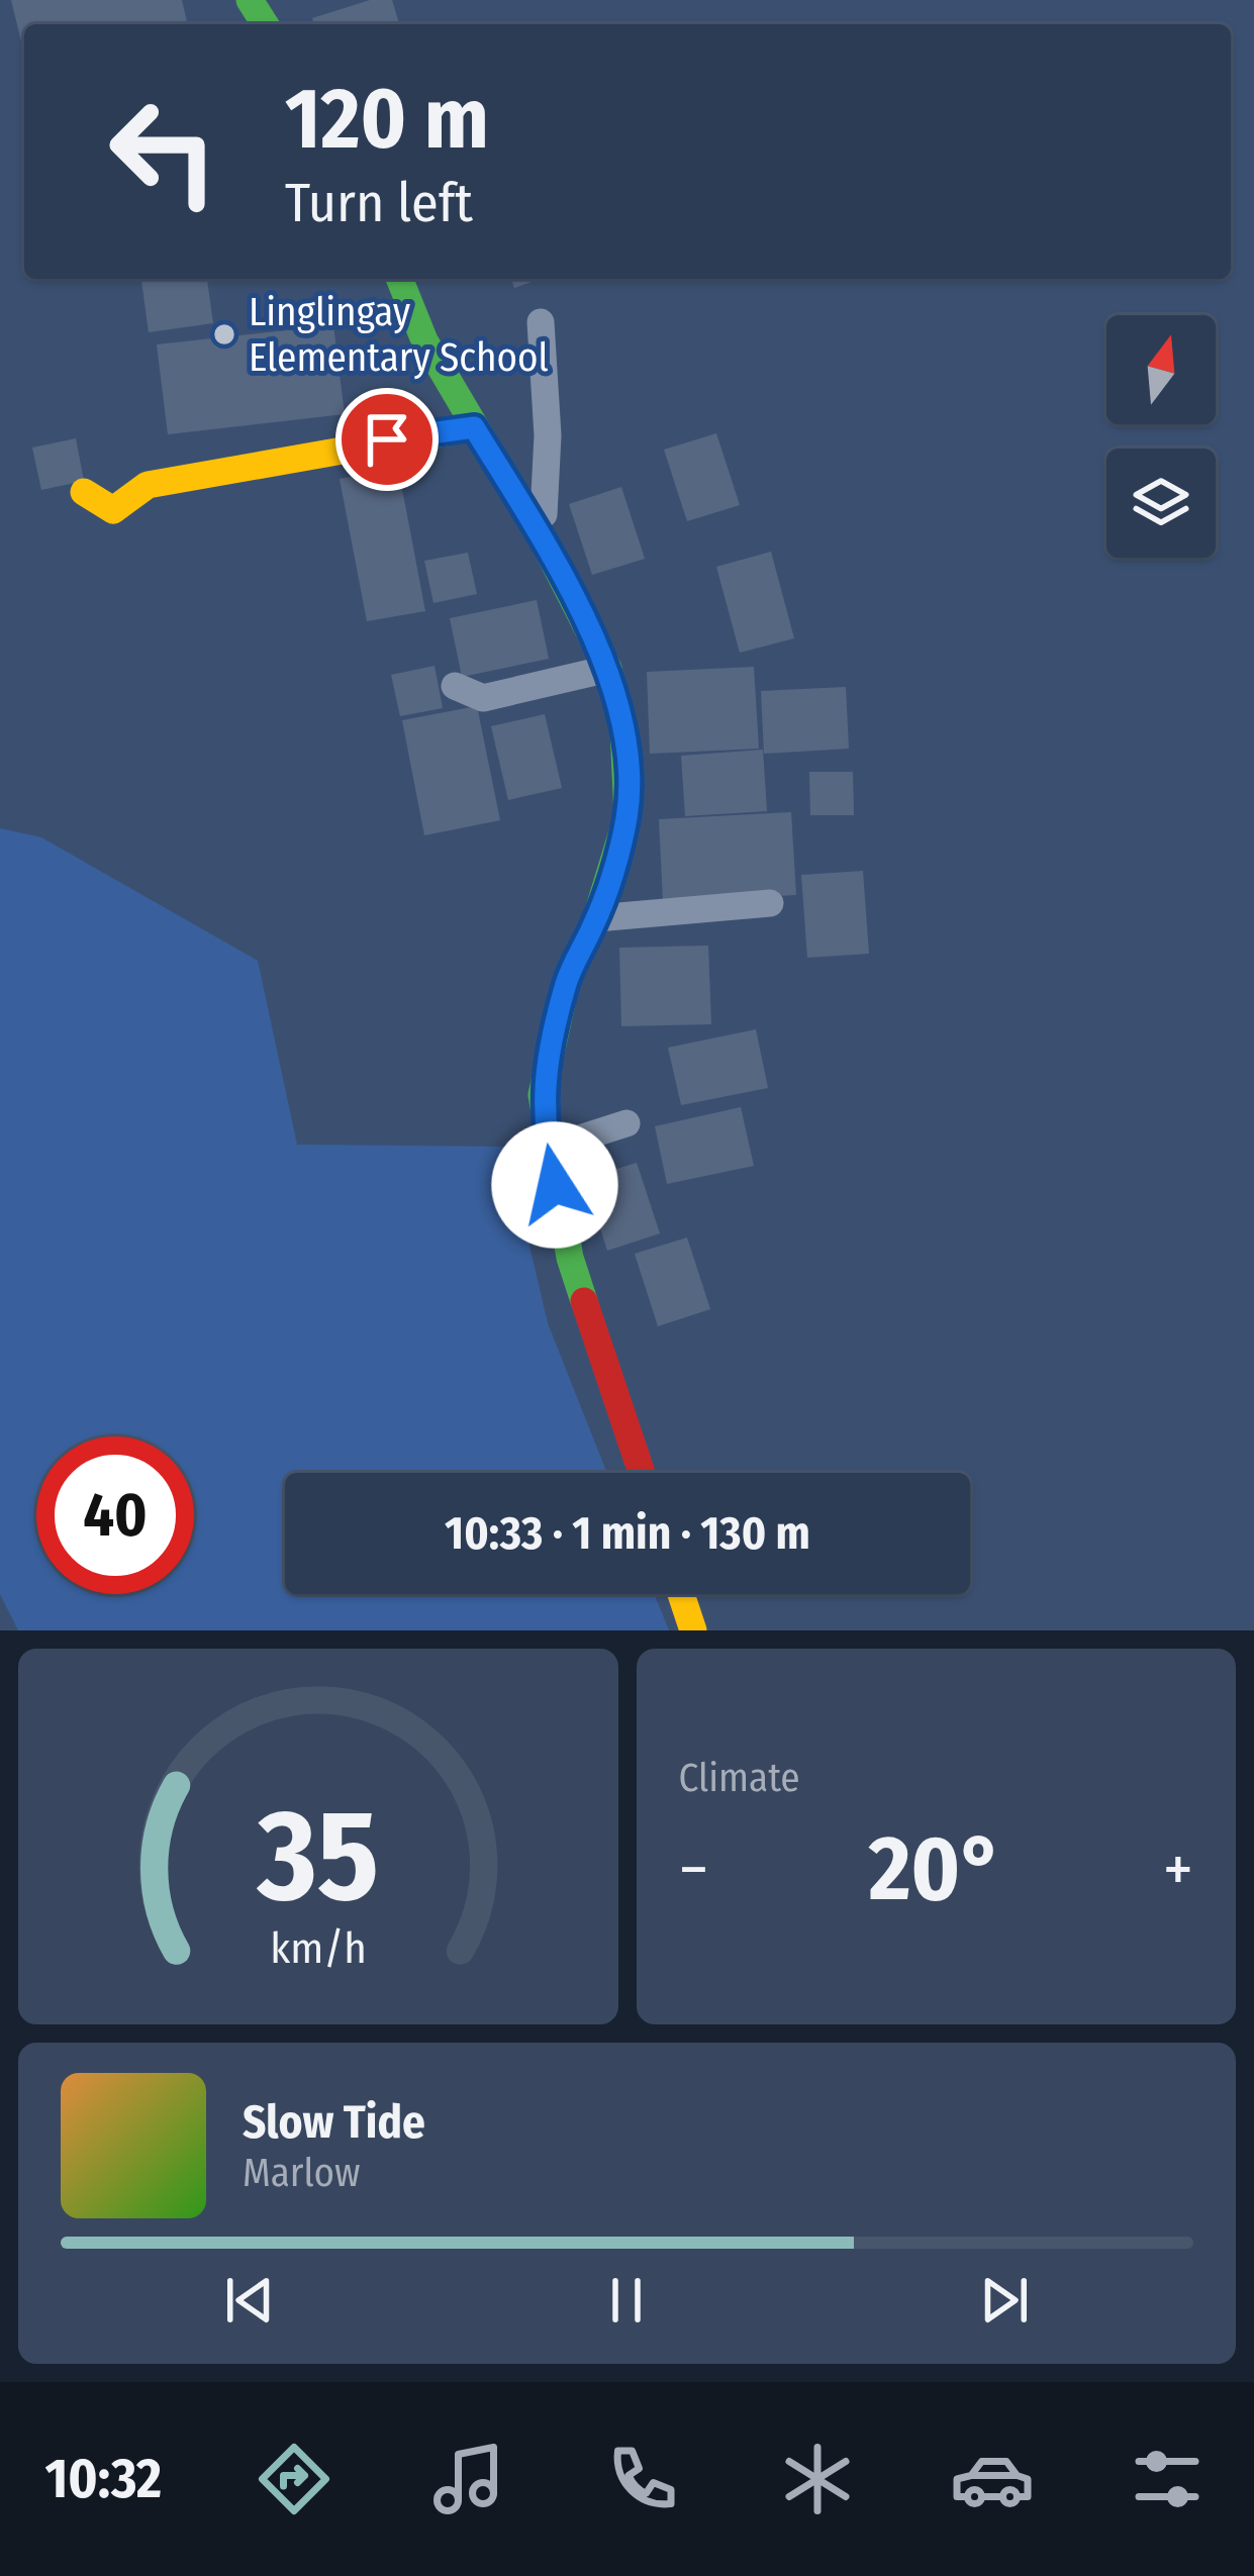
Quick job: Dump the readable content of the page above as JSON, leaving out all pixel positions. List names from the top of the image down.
{
  "places": ["Linglingay Elementary School"],
  "north": "top",
  "page": {
    "turn": ["120 m", "Turn left"],
    "limit": "40",
    "trip": "10:33 · 1 min · 130 m",
    "tile": "Climate",
    "heat": ["−", "20°", "+"],
    "song": ["Slow Tide", "Marlow"],
    "tabs": "10:32",
    "gauge": ["35", "km/h"]
  }
}
